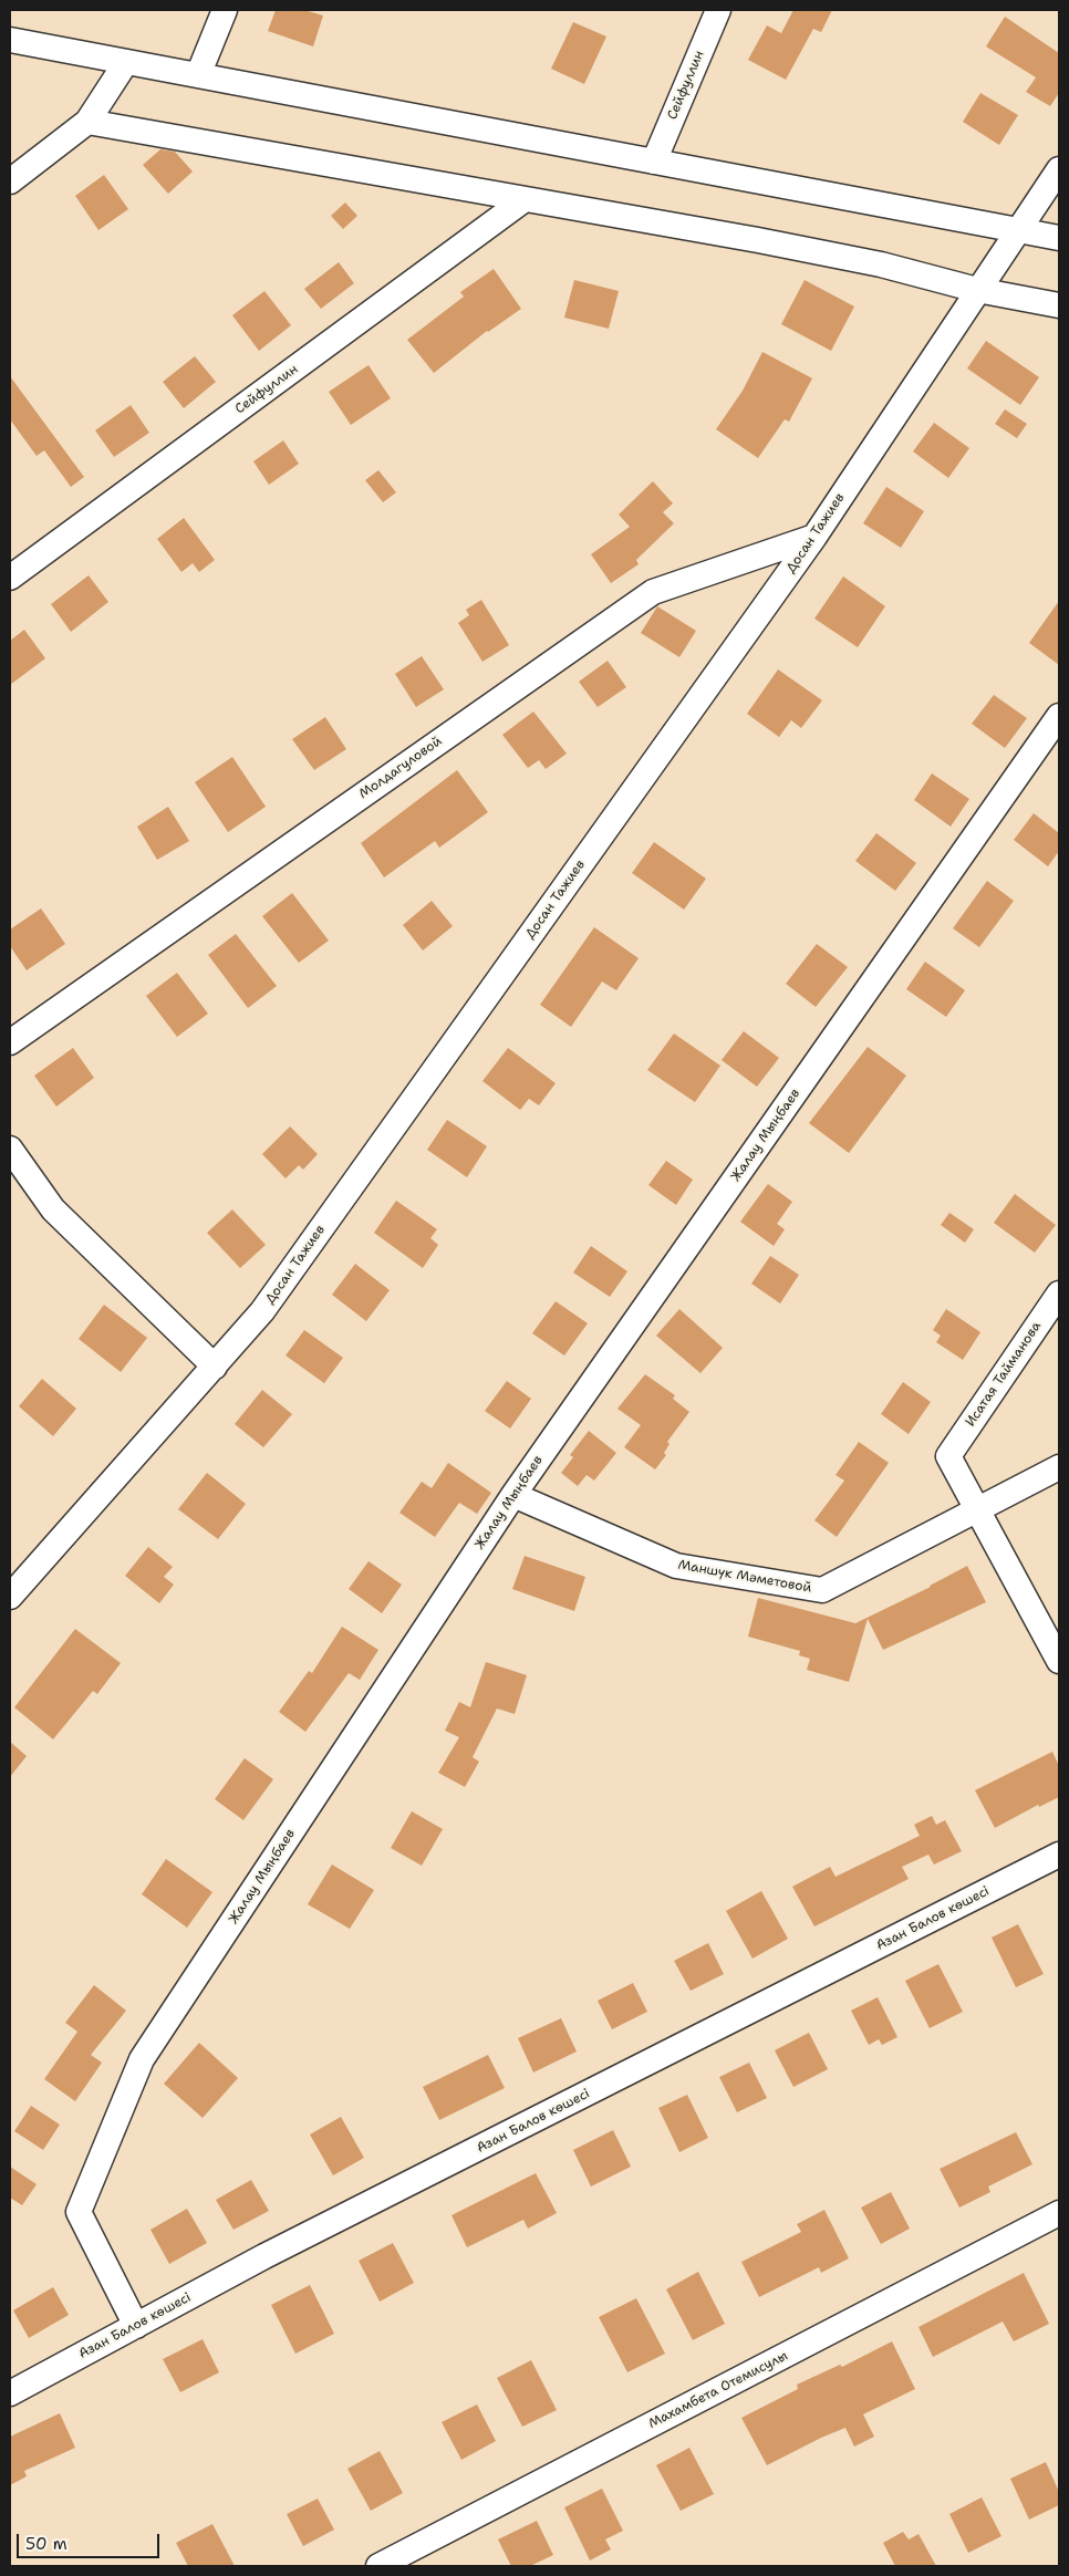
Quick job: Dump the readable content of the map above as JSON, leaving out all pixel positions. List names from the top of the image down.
{
  "streets": {
    "street": [
      "Сейфуллин",
      "Досан Тажиев",
      "Молдагуловой",
      "Жалау Мыңбаев",
      "Исатая Тайманова",
      "Маншүк Мәметовой",
      "Азан Балов көшесі",
      "Махамбета Отемисулы"
    ]
  },
  "crossings": [
    ["Досан Тажиев", "Молдагуловой"],
    ["Жалау Мыңбаев", "Маншүк Мәметовой"],
    ["Жалау Мыңбаев", "Азан Балов көшесі"],
    ["Исатая Тайманова", "Маншүк Мәметовой"]
  ],
  "scale_bar": "50 m"
}
